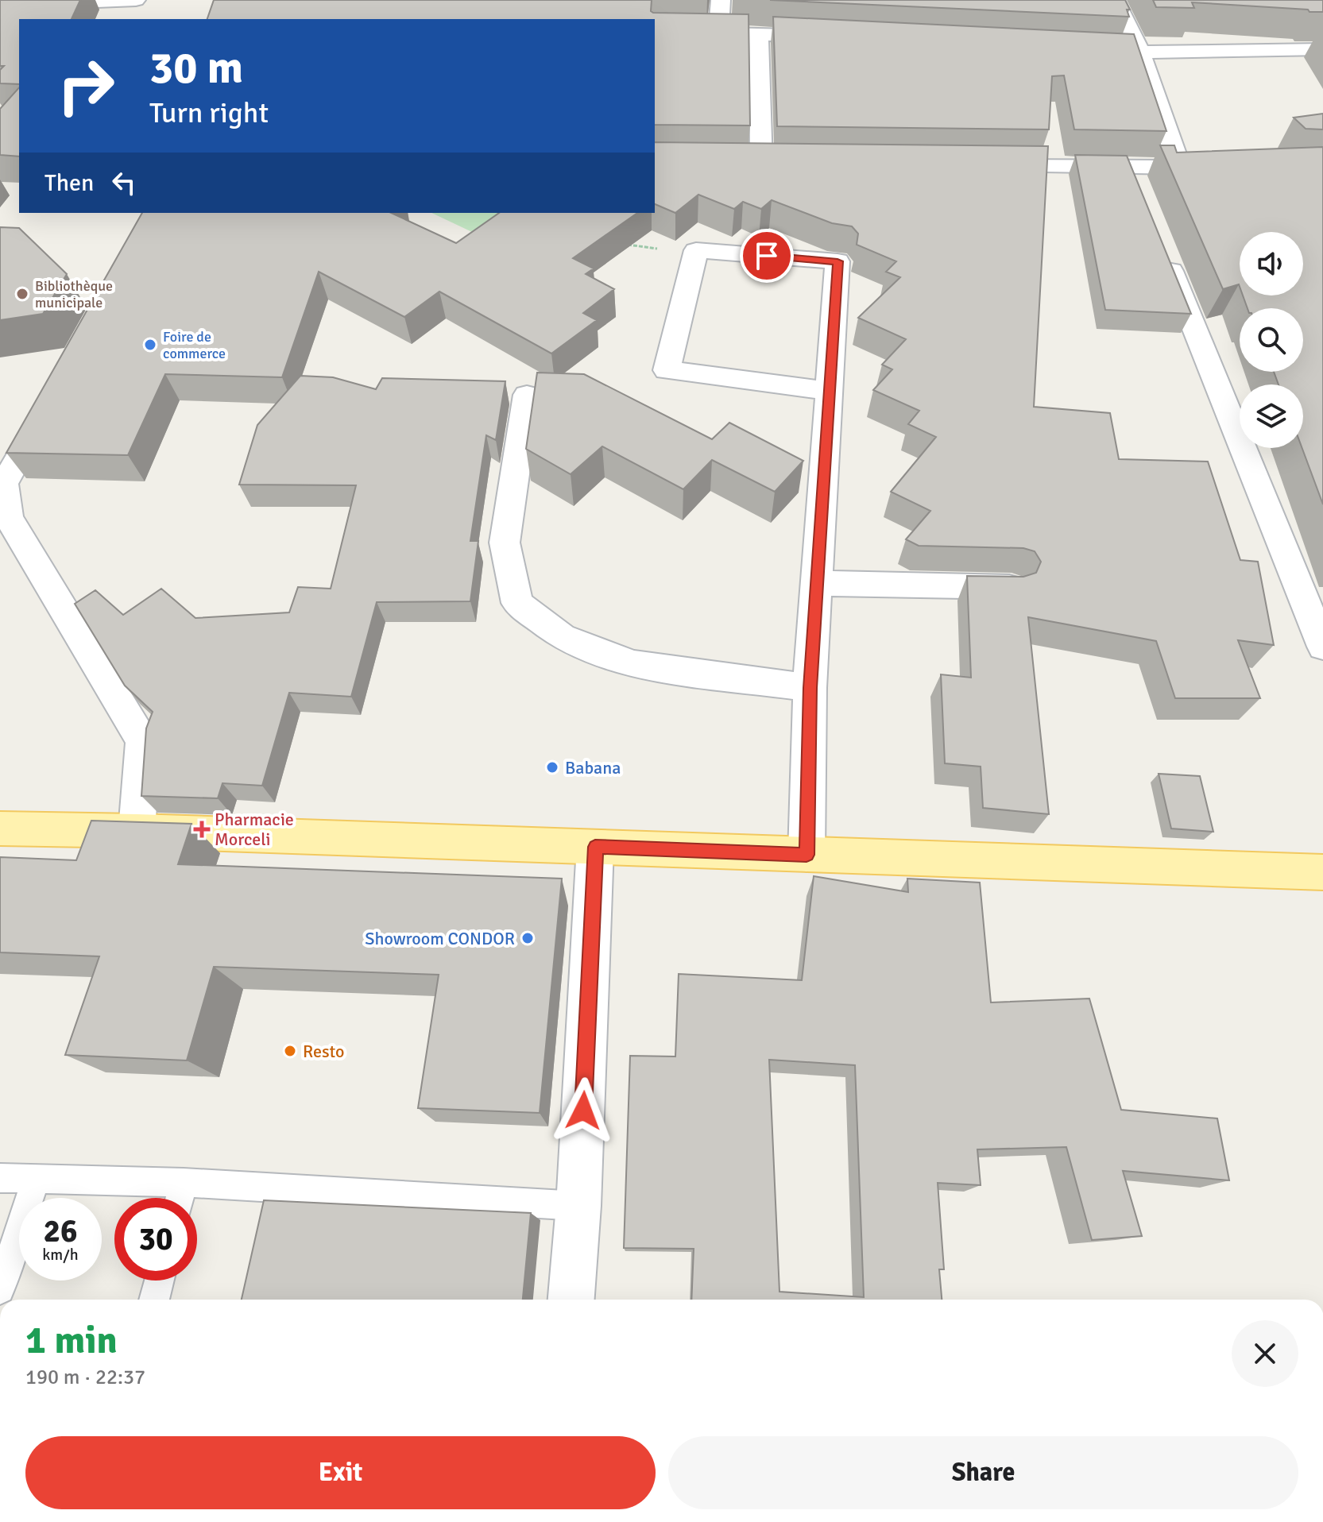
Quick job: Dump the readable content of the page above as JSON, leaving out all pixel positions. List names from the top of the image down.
{
  "places": {
    "other": [
      "Bibliothèque municipale",
      "Foire de commerce",
      "Babana",
      "Showroom CONDOR",
      "Resto"
    ],
    "health": ["Pharmacie Morceli"]
  },
  "page": {
    "turn": ["30 m", "Turn right"],
    "then": "Then",
    "speed": "26 km/h",
    "limit": "30",
    "heading": ["1 min", "190 m · 22:37"],
    "buttons": ["Exit", "Share"]
  }
}
